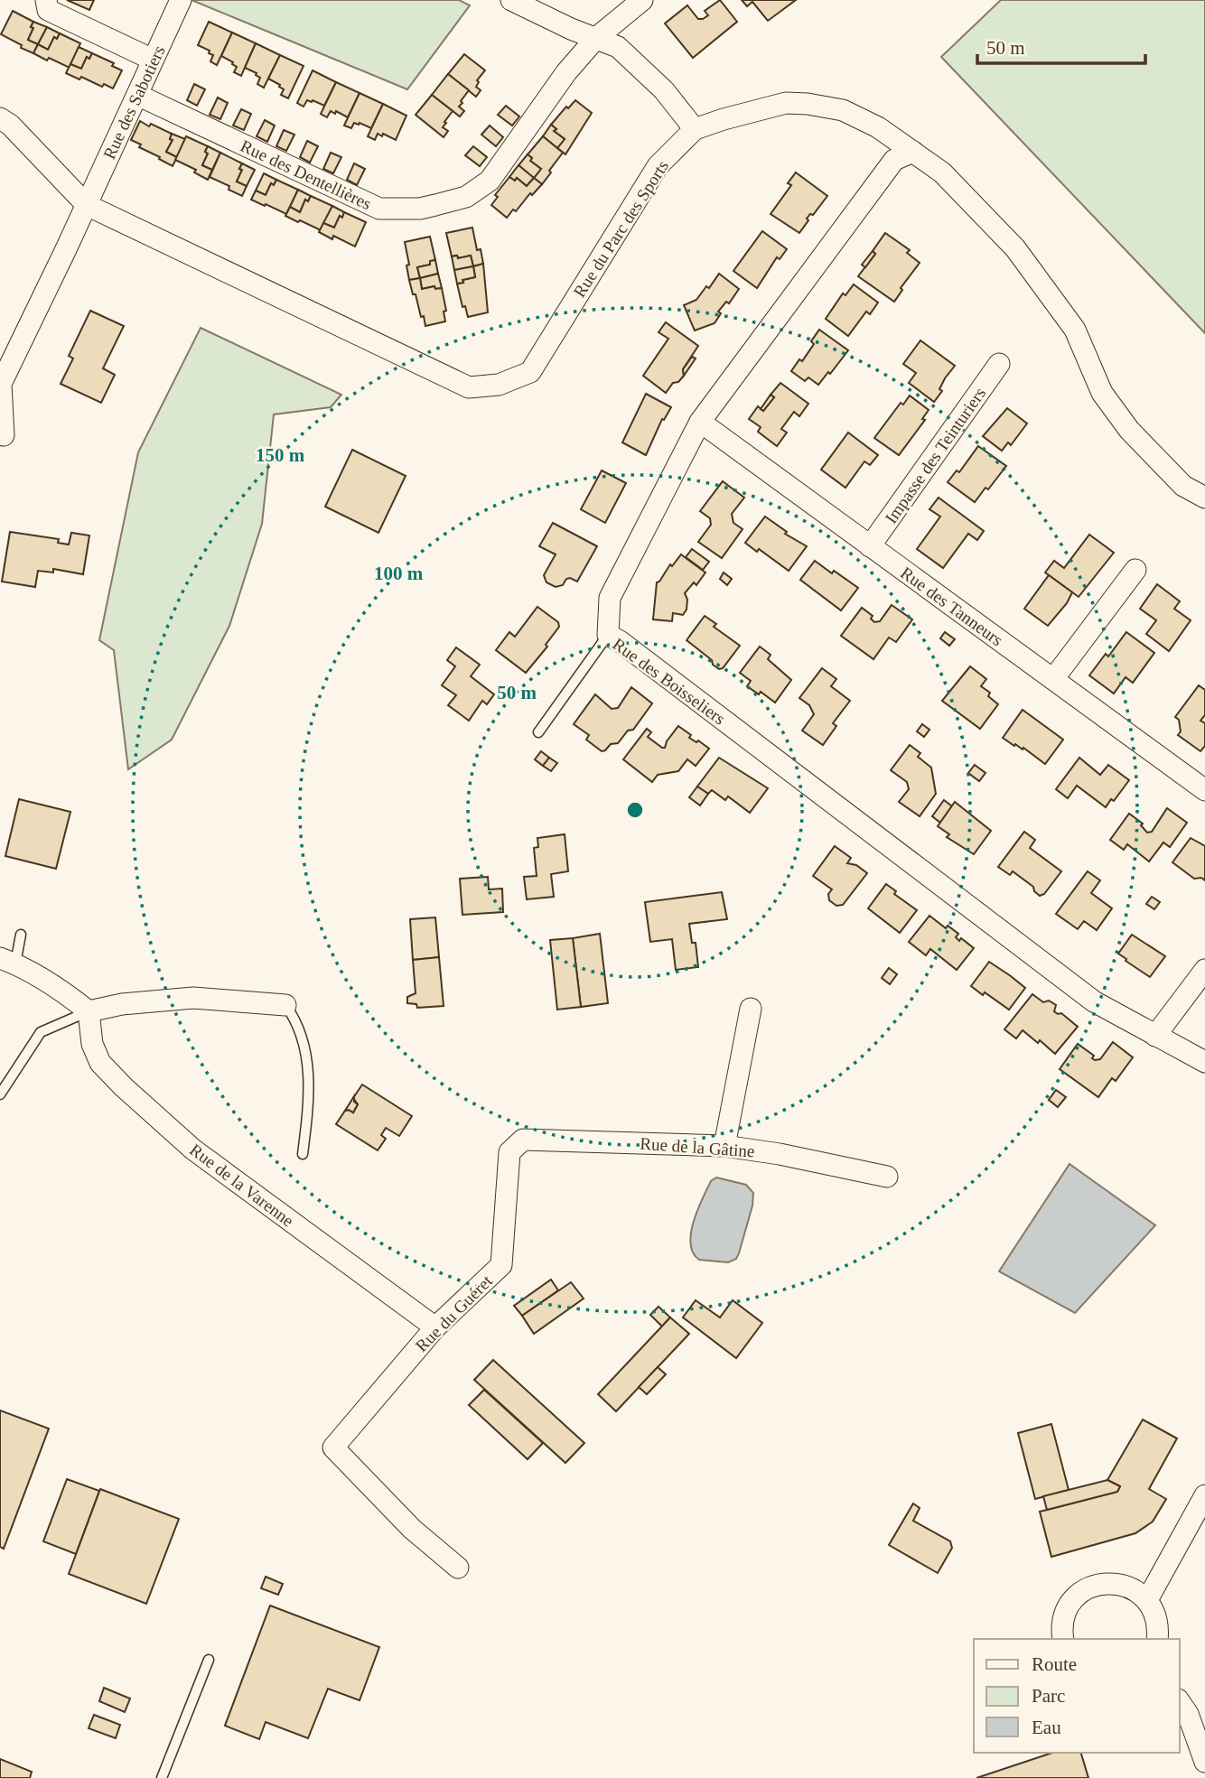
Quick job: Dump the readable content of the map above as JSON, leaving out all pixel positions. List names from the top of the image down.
{
  "streets": {
    "street": [
      "Rue des Sabotiers",
      "Rue des Dentellières",
      "Rue du Parc des Sports",
      "Impasse des Teinturiers",
      "Rue des Tanneurs",
      "Rue des Boisseliers",
      "Rue de la Gâtine",
      "Rue de la Varenne",
      "Rue du Guéret"
    ]
  },
  "crossings": [
    ["Rue des Sabotiers", "Rue des Dentellières"],
    ["Rue des Sabotiers", "Rue du Parc des Sports"],
    ["Rue du Parc des Sports", "Rue des Boisseliers"],
    ["Impasse des Teinturiers", "Rue des Tanneurs"],
    ["Rue des Tanneurs", "Rue des Boisseliers"],
    ["Rue de la Gâtine", "Rue du Guéret"],
    ["Rue de la Varenne", "Rue du Guéret"]
  ],
  "legend": ["Route", "Parc", "Eau"],
  "scale_bar": "50 m",
  "rings": ["150 m", "100 m", "50 m"]
}
